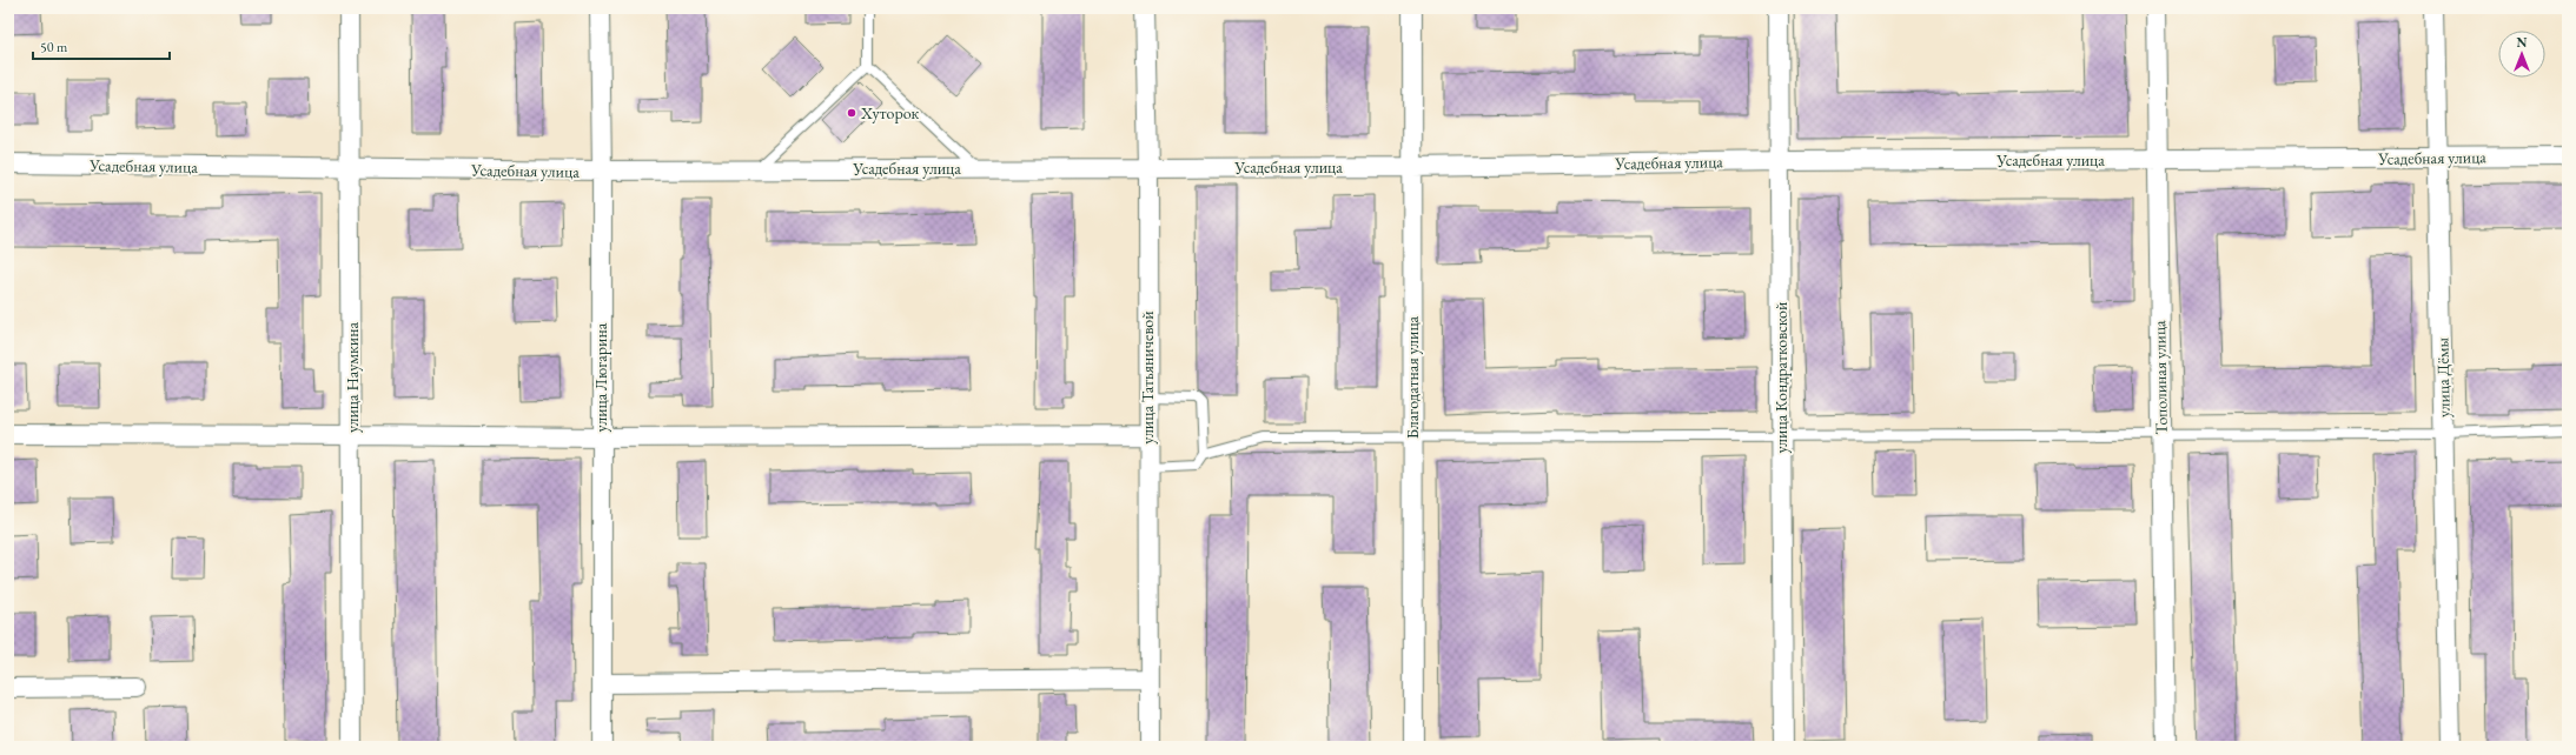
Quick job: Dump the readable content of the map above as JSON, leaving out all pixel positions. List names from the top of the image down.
{
  "streets": {
    "street": [
      "Усадебная улица",
      "улица Наумкина",
      "улица Люгарина",
      "улица Татьяничевой",
      "Благодатная улица",
      "улица Кондратковской",
      "Тополиная улица",
      "улица Дёмы"
    ]
  },
  "crossings": [
    ["Усадебная улица", "улица Наумкина"],
    ["Усадебная улица", "улица Люгарина"],
    ["Усадебная улица", "улица Татьяничевой"],
    ["Усадебная улица", "Благодатная улица"],
    ["Усадебная улица", "улица Кондратковской"],
    ["Усадебная улица", "Тополиная улица"],
    ["Усадебная улица", "улица Дёмы"]
  ],
  "places": ["Хуторок"],
  "scale_bar": "50 m",
  "north": "top"
}
